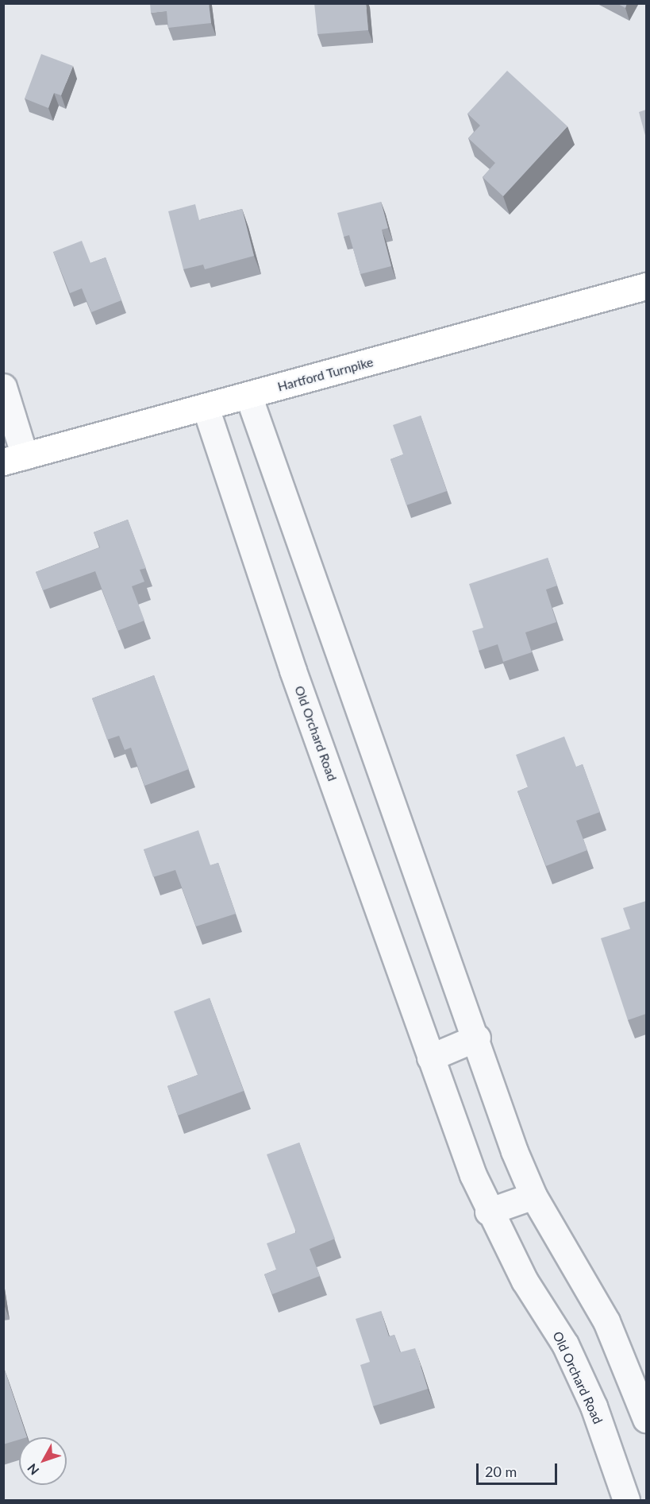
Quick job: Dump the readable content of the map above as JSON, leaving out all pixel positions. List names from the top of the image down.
{
  "streets": {
    "main road": ["Hartford Turnpike"],
    "street": ["Old Orchard Road"]
  },
  "crossings": [
    ["Hartford Turnpike", "Old Orchard Road"]
  ],
  "scale_bar": "20 m",
  "north": "bottom left"
}
